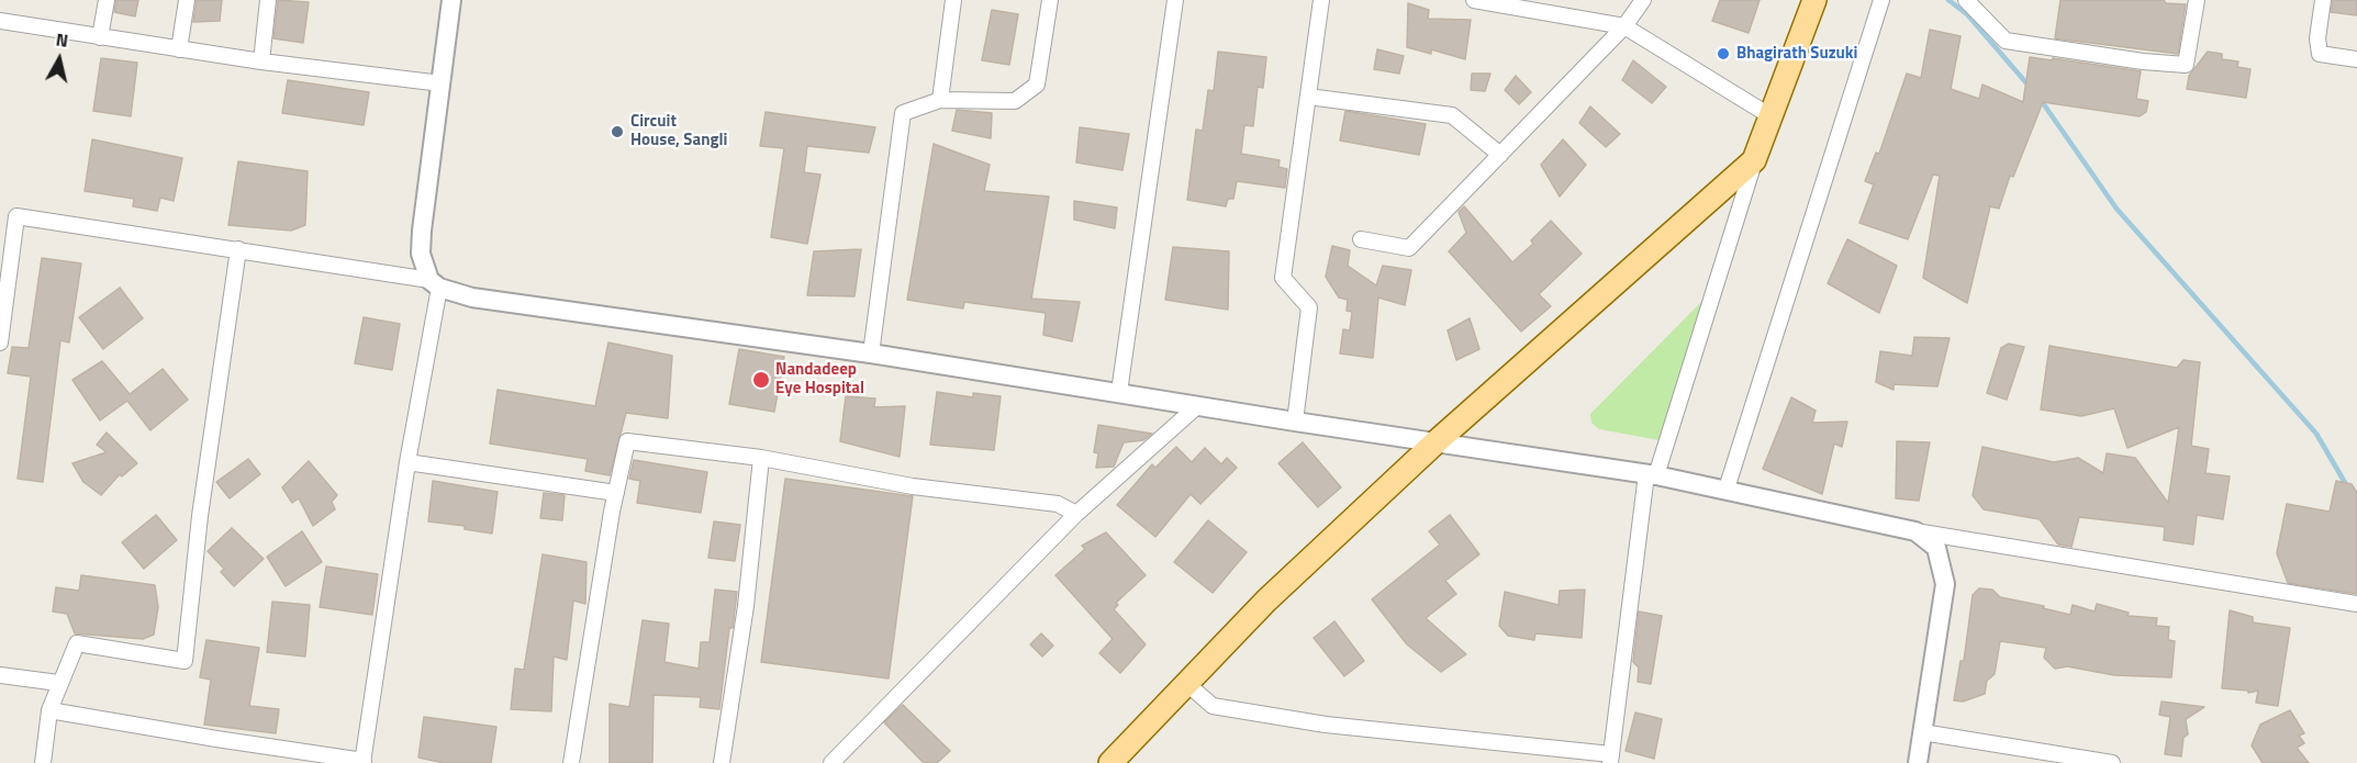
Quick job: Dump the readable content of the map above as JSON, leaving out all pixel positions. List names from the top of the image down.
{
  "places": ["Bhagirath Suzuki", "Circuit House, Sangli", "Nandadeep Eye Hospital"],
  "north": "top"
}
